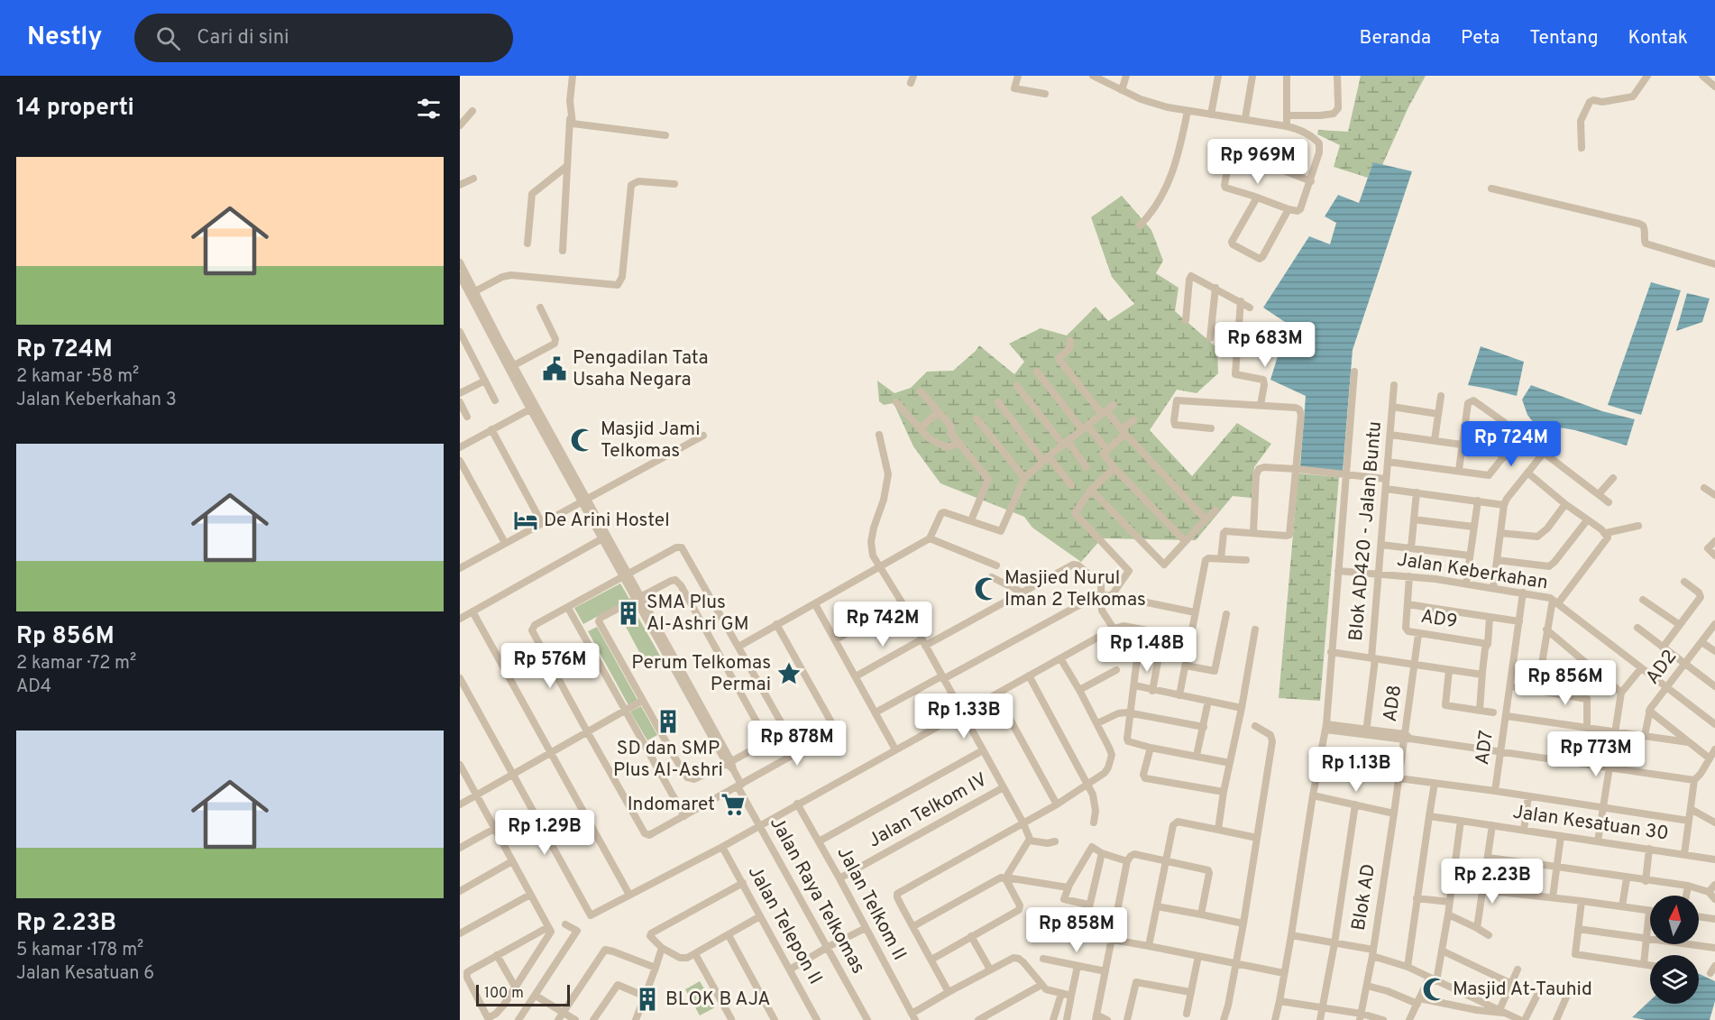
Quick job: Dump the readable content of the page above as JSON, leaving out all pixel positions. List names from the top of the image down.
{
  "streets": {
    "street": [
      "Blok AD420 - Jalan Buntu",
      "Jalan Keberkahan",
      "AD9",
      "AD2",
      "AD8",
      "AD7",
      "Jalan Telkom IV",
      "Jalan Kesatuan 30",
      "Jalan Raya Telkomas",
      "Blok AD",
      "Jalan Telkom II",
      "Jalan Telepon II"
    ]
  },
  "crossings": [
    ["Blok AD420 - Jalan Buntu", "Jalan Keberkahan"],
    ["Blok AD420 - Jalan Buntu", "AD8"],
    ["Jalan Keberkahan", "AD9"],
    ["Jalan Keberkahan", "AD2"],
    ["Jalan Keberkahan", "AD7"],
    ["AD9", "AD8"],
    ["AD8", "Blok AD"],
    ["Jalan Telkom IV", "Jalan Telkom II"]
  ],
  "places": {
    "public building": ["Pengadilan Tata Usaha Negara"],
    "mosque": ["Masjid Jami Telkomas", "Masjied Nurul Iman 2 Telkomas", "Masjid At-Tauhid"],
    "hotel": ["De Arini Hostel"],
    "building": ["SMA Plus Al-Ashri GM", "SD dan SMP Plus Al-Ashri", "BLOK B AJA"],
    "place": ["Perum Telkomas Permai"],
    "supermarket": ["Indomaret"]
  },
  "scale_bar": "100 m",
  "north": "top",
  "page": {
    "header": "Nestly",
    "search": "Cari di sini",
    "nav": [
      "Beranda",
      "Peta",
      "Tentang",
      "Kontak"
    ],
    "heading": "14 properti",
    "price": [
      "Rp 969M",
      "Rp 683M",
      "Rp 724M",
      "Rp 742M",
      "Rp 1.48B",
      "Rp 576M",
      "Rp 856M",
      "Rp 1.33B",
      "Rp 878M",
      "Rp 773M",
      "Rp 1.13B",
      "Rp 1.29B",
      "Rp 2.23B",
      "Rp 858M"
    ],
    "list": [
      {
        "name": "Rp 724M",
        "note": "2 kamar · 58 m² · Jalan Keberkahan 3"
      },
      {
        "name": "Rp 856M",
        "note": "2 kamar · 72 m² · AD4"
      },
      {
        "name": "Rp 2.23B",
        "note": "5 kamar · 178 m² · Jalan Kesatuan 6"
      }
    ],
    "scale": "100 m"
  }
}
